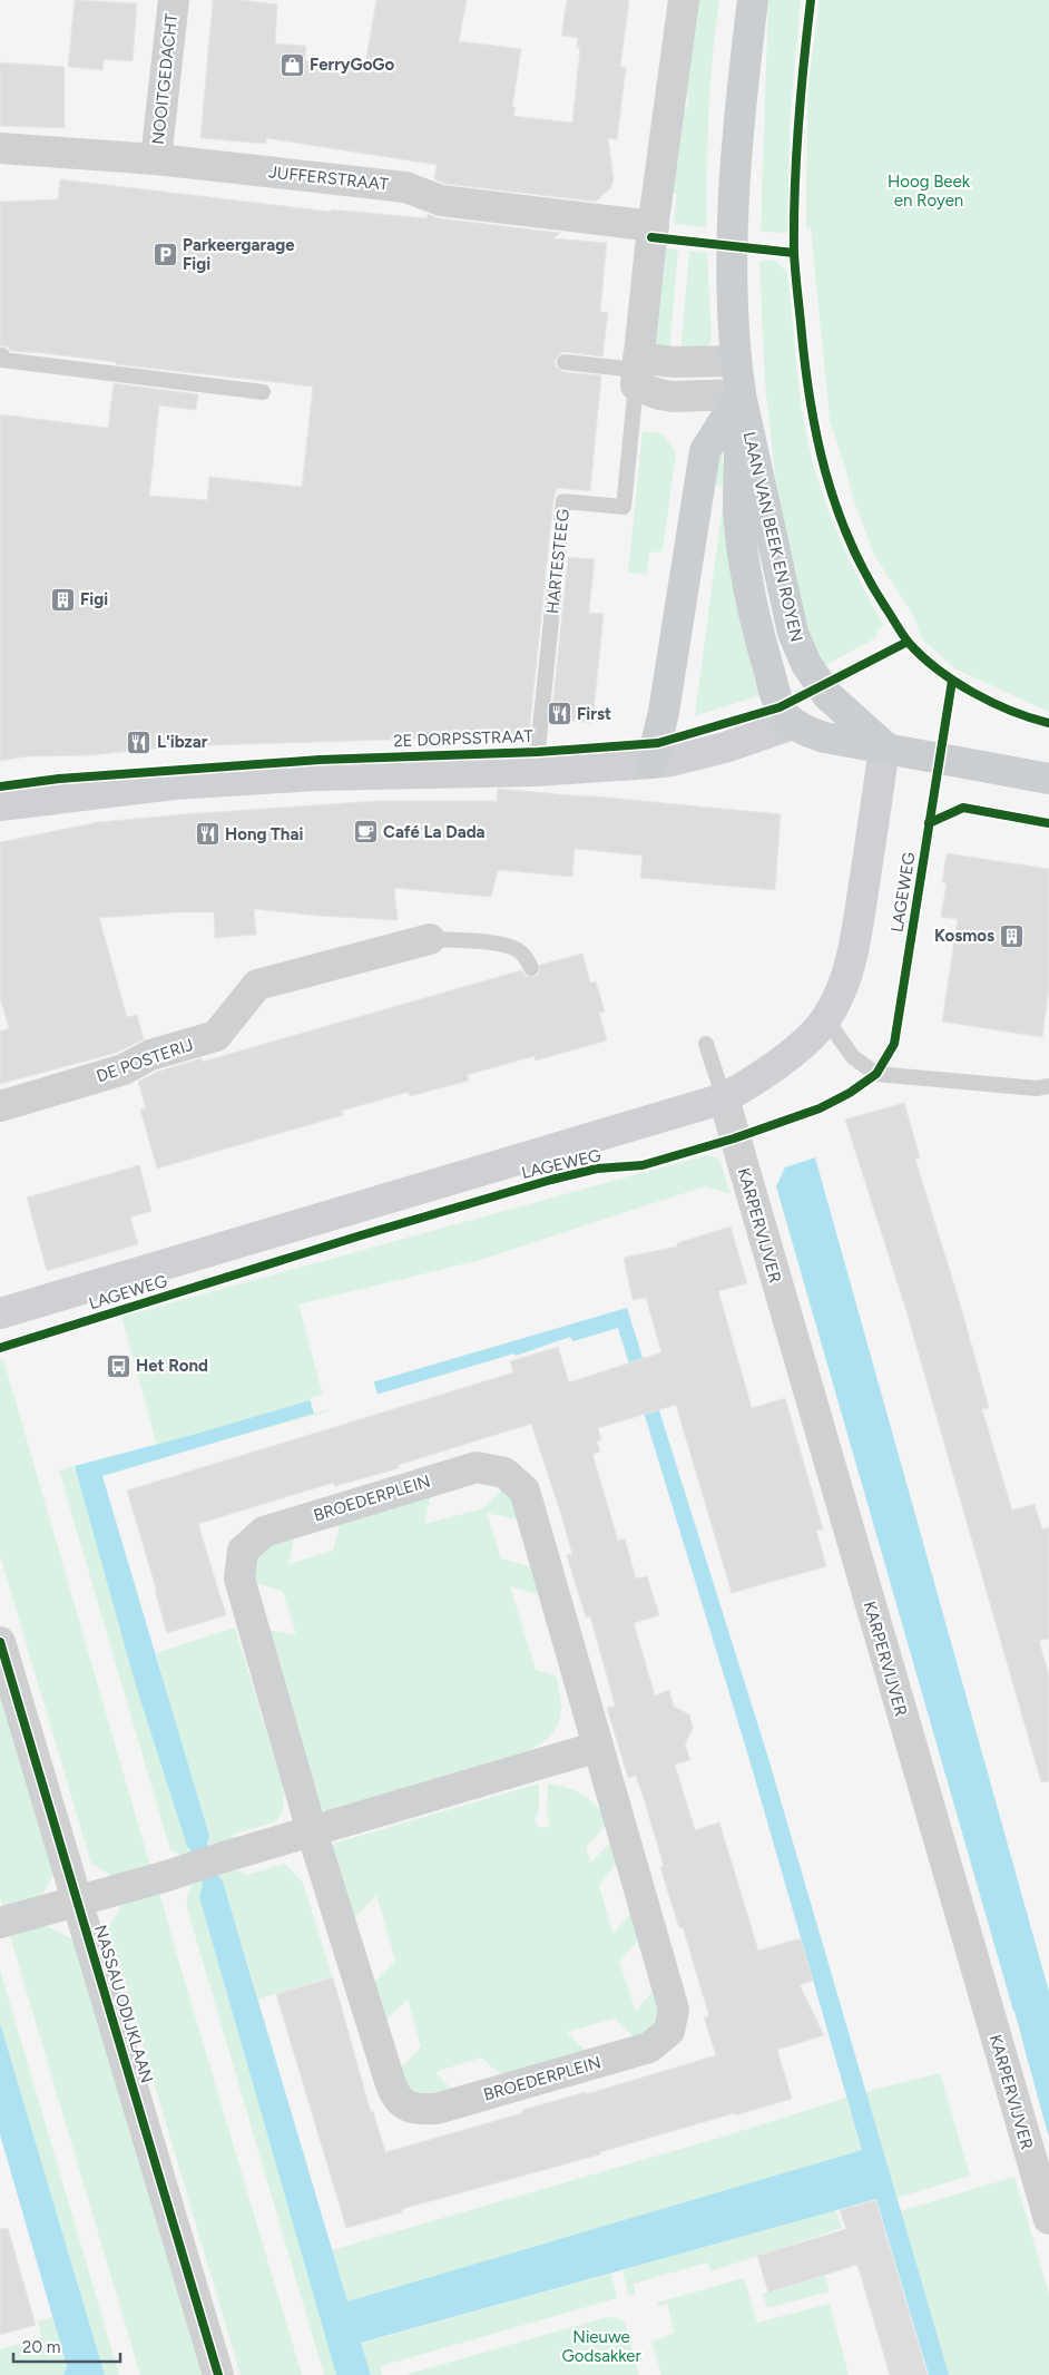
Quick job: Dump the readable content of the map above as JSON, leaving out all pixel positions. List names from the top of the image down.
{
  "streets": {
    "main road": ["LAAN VAN BEEK EN ROYEN", "2E DORPSSTRAAT", "LAGEWEG"],
    "street": [
      "NOOITGEDACHT",
      "JUFFERSTRAAT",
      "DE POSTERIJ",
      "KARPERVIJVER",
      "BROEDERPLEIN",
      "NASSAU ODIJKLAAN"
    ],
    "lane": ["HARTESTEEG"]
  },
  "crossings": [
    ["NOOITGEDACHT", "JUFFERSTRAAT"],
    ["LAAN VAN BEEK EN ROYEN", "2E DORPSSTRAAT"],
    ["LAAN VAN BEEK EN ROYEN", "LAGEWEG"],
    ["HARTESTEEG", "2E DORPSSTRAAT"],
    ["LAGEWEG", "KARPERVIJVER"]
  ],
  "parks": ["Hoog Beek en Royen", "Nieuwe Godsakker"],
  "places": {
    "shop": ["FerryGoGo"],
    "parking": ["Parkeergarage Figi"],
    "building": ["Figi", "Kosmos"],
    "restaurant": ["First", "L'ibzar", "Hong Thai"],
    "cafe": ["Café La Dada"],
    "bus stop": ["Het Rond"]
  },
  "scale_bar": "20 m"
}
